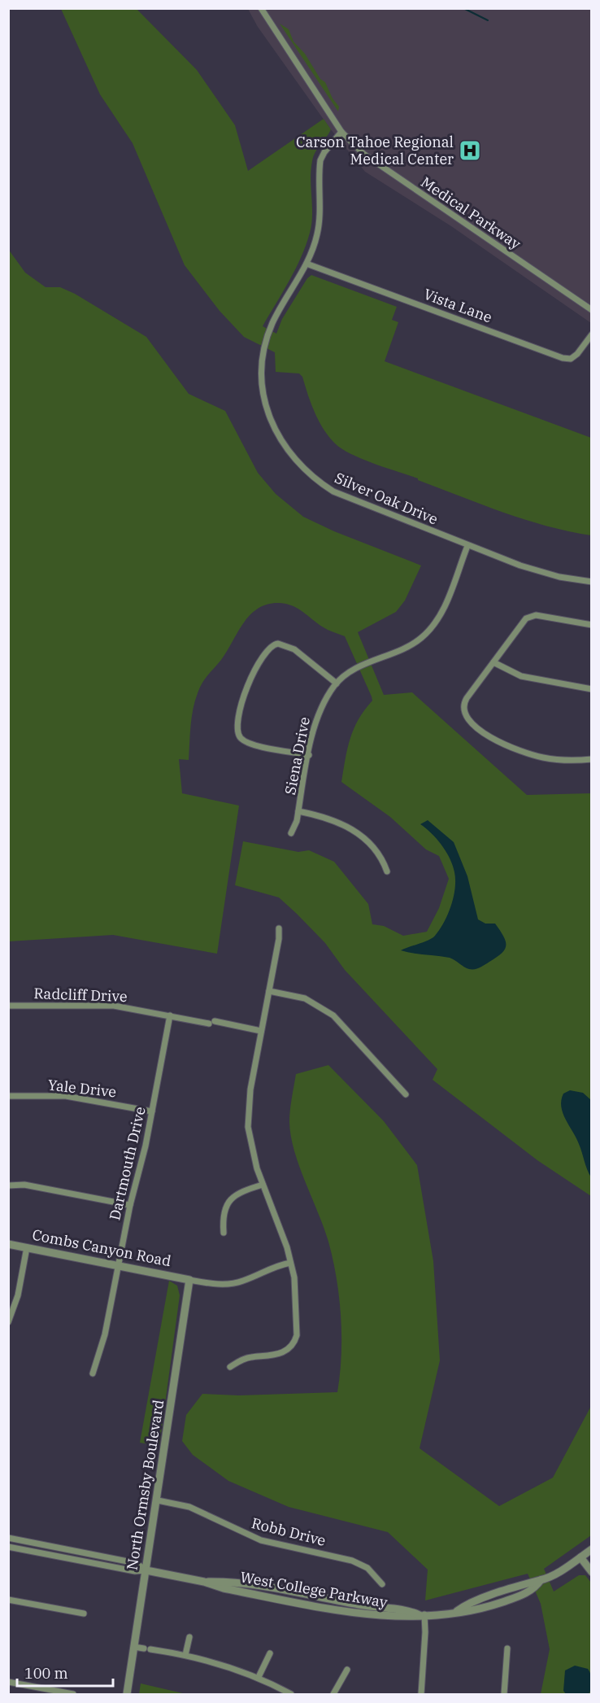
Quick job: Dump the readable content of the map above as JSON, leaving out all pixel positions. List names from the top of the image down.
{
  "streets": {
    "street": [
      "Medical Parkway",
      "Vista Lane",
      "Silver Oak Drive",
      "Siena Drive",
      "Radcliff Drive",
      "Yale Drive",
      "Dartmouth Drive",
      "Combs Canyon Road",
      "North Ormsby Boulevard",
      "Robb Drive",
      "West College Parkway"
    ]
  },
  "crossings": [
    ["Medical Parkway", "Silver Oak Drive"],
    ["Vista Lane", "Silver Oak Drive"],
    ["Silver Oak Drive", "Siena Drive"],
    ["Radcliff Drive", "Dartmouth Drive"],
    ["Yale Drive", "Dartmouth Drive"],
    ["Dartmouth Drive", "Combs Canyon Road"],
    ["Combs Canyon Road", "North Ormsby Boulevard"],
    ["North Ormsby Boulevard", "Robb Drive"],
    ["North Ormsby Boulevard", "West College Parkway"]
  ],
  "places": {
    "hospital": ["Carson Tahoe Regional Medical Center"]
  },
  "scale_bar": "100 m"
}
